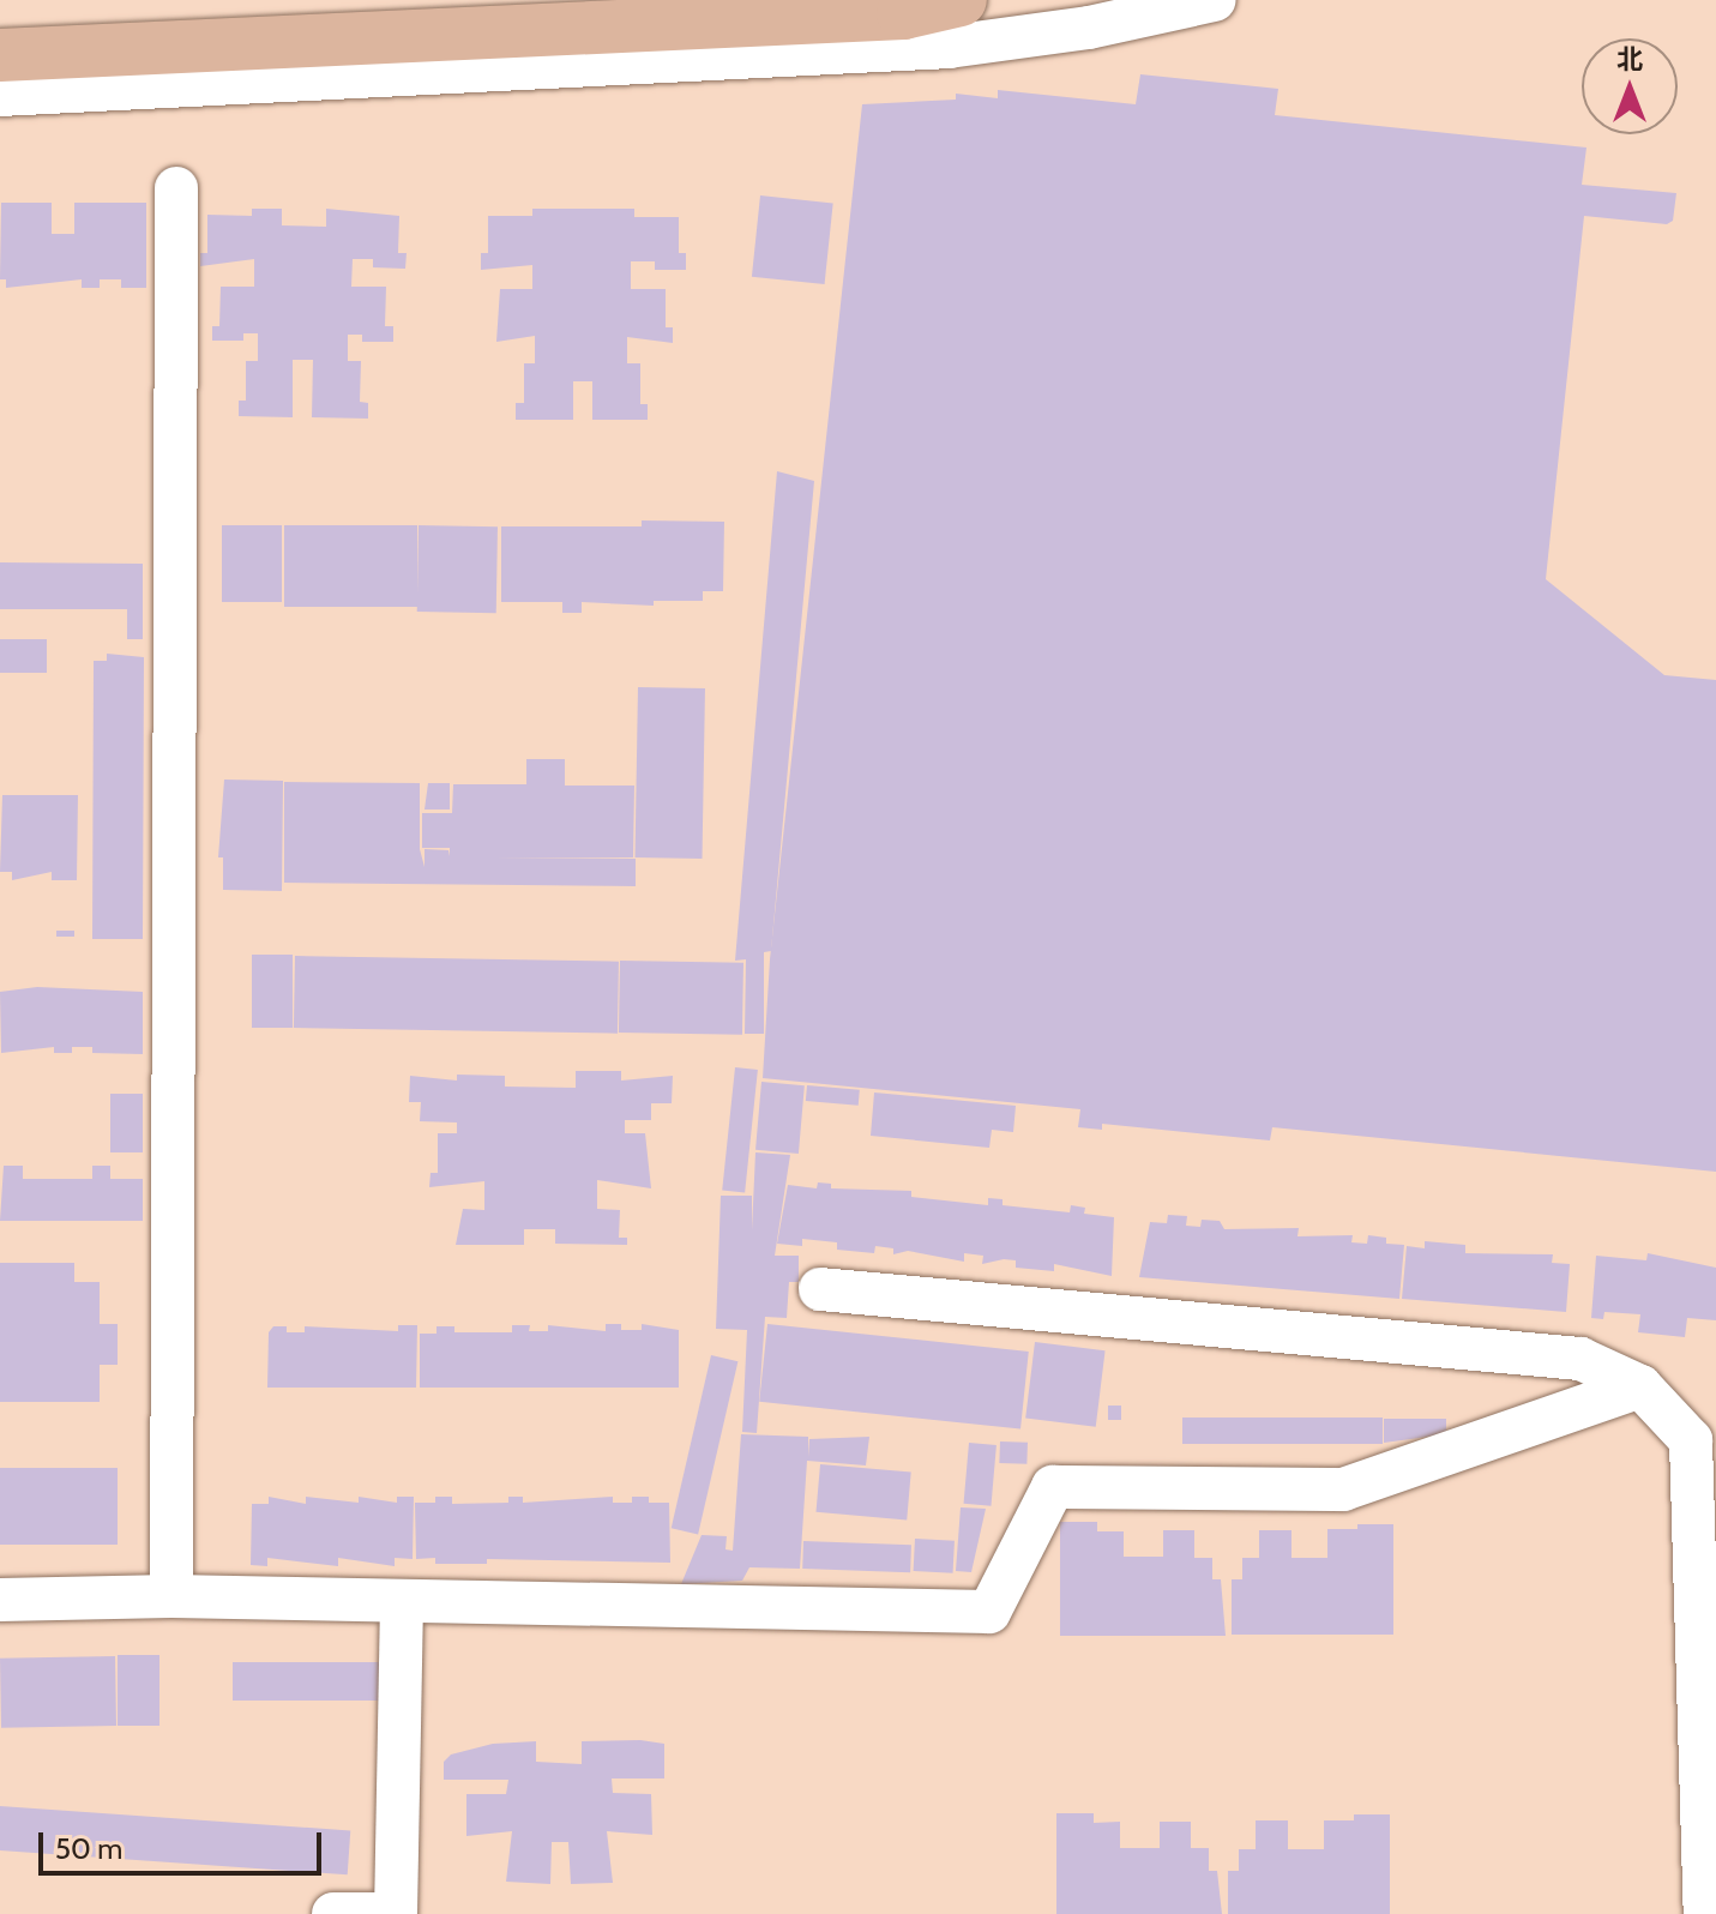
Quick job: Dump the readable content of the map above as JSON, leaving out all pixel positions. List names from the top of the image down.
{
  "scale_bar": "50 m",
  "north": "top"
}
